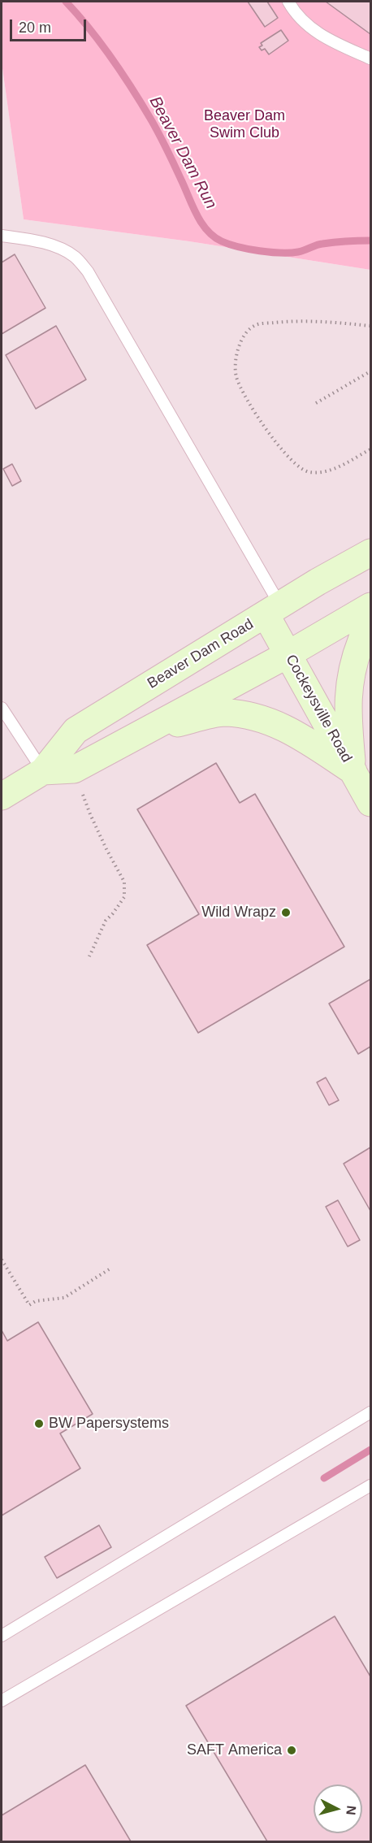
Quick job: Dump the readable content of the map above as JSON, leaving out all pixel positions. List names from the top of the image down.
{
  "streets": {
    "main road": ["Beaver Dam Road", "Cockeysville Road"]
  },
  "crossings": [
    ["Beaver Dam Road", "Cockeysville Road"]
  ],
  "water": ["Beaver Dam Run"],
  "parks": ["Beaver Dam Swim Club"],
  "places": ["Wild Wrapz", "BW Papersystems", "SAFT America"],
  "scale_bar": "20 m",
  "north": "right"
}
